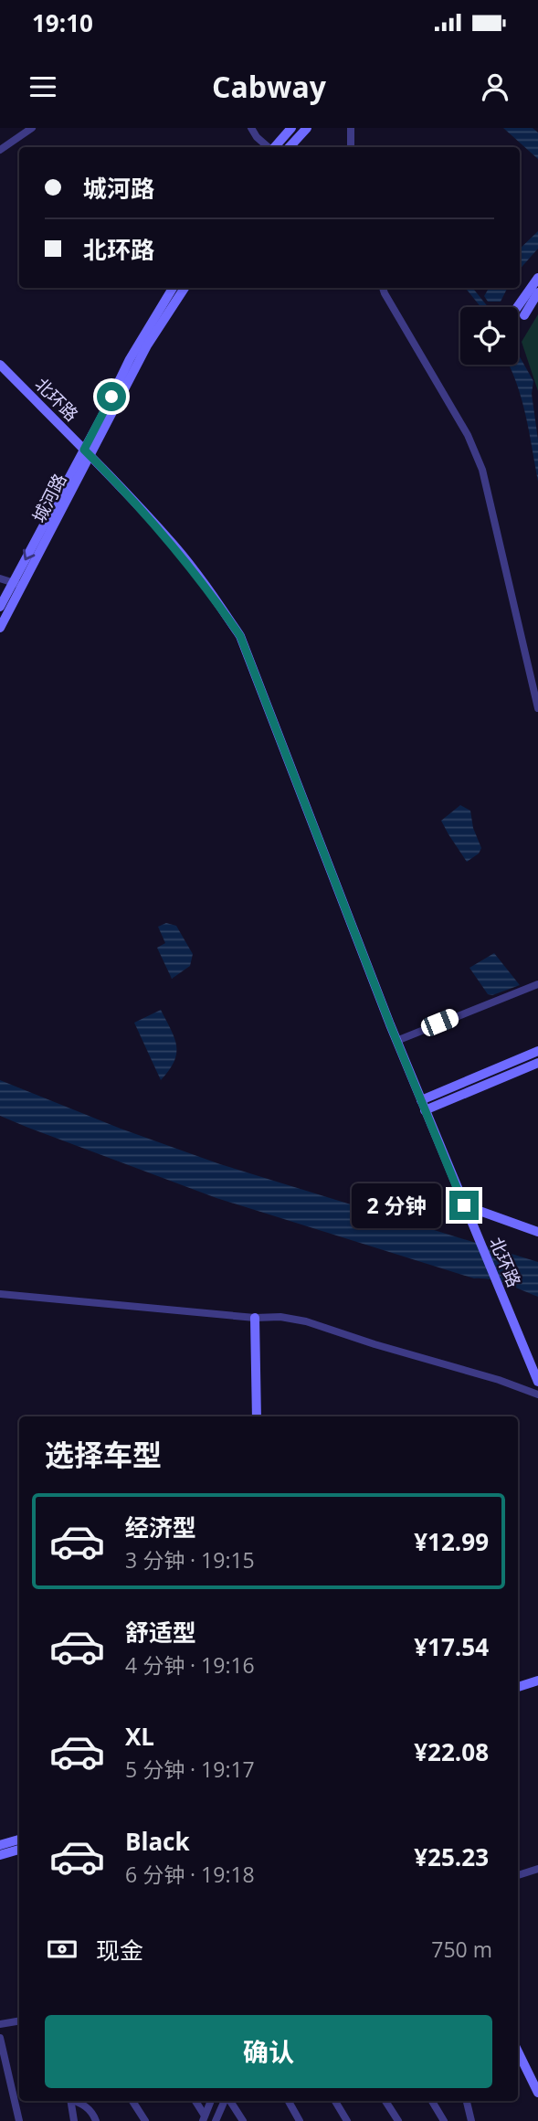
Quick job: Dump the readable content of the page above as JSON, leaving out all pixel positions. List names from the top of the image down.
{
  "streets": {
    "main road": ["北环路", "城河路"]
  },
  "crossings": [
    ["北环路", "城河路"]
  ],
  "page": {
    "status": "19:10",
    "header": "Cabway",
    "banner": ["城河路", "北环路"],
    "bubble": "2 分钟",
    "heading": "选择车型",
    "list": [
      {
        "name": "经济型",
        "note": "3 分钟 · 19:15",
        "value": "¥12.99"
      },
      {
        "name": "舒适型",
        "note": "4 分钟 · 19:16",
        "value": "¥17.54"
      },
      {
        "name": "XL",
        "note": "5 分钟 · 19:17",
        "value": "¥22.08"
      },
      {
        "name": "Black",
        "note": "6 分钟 · 19:18",
        "value": "¥25.23"
      }
    ],
    "pay": ["现金", "750 m"],
    "buttons": "确认"
  }
}
